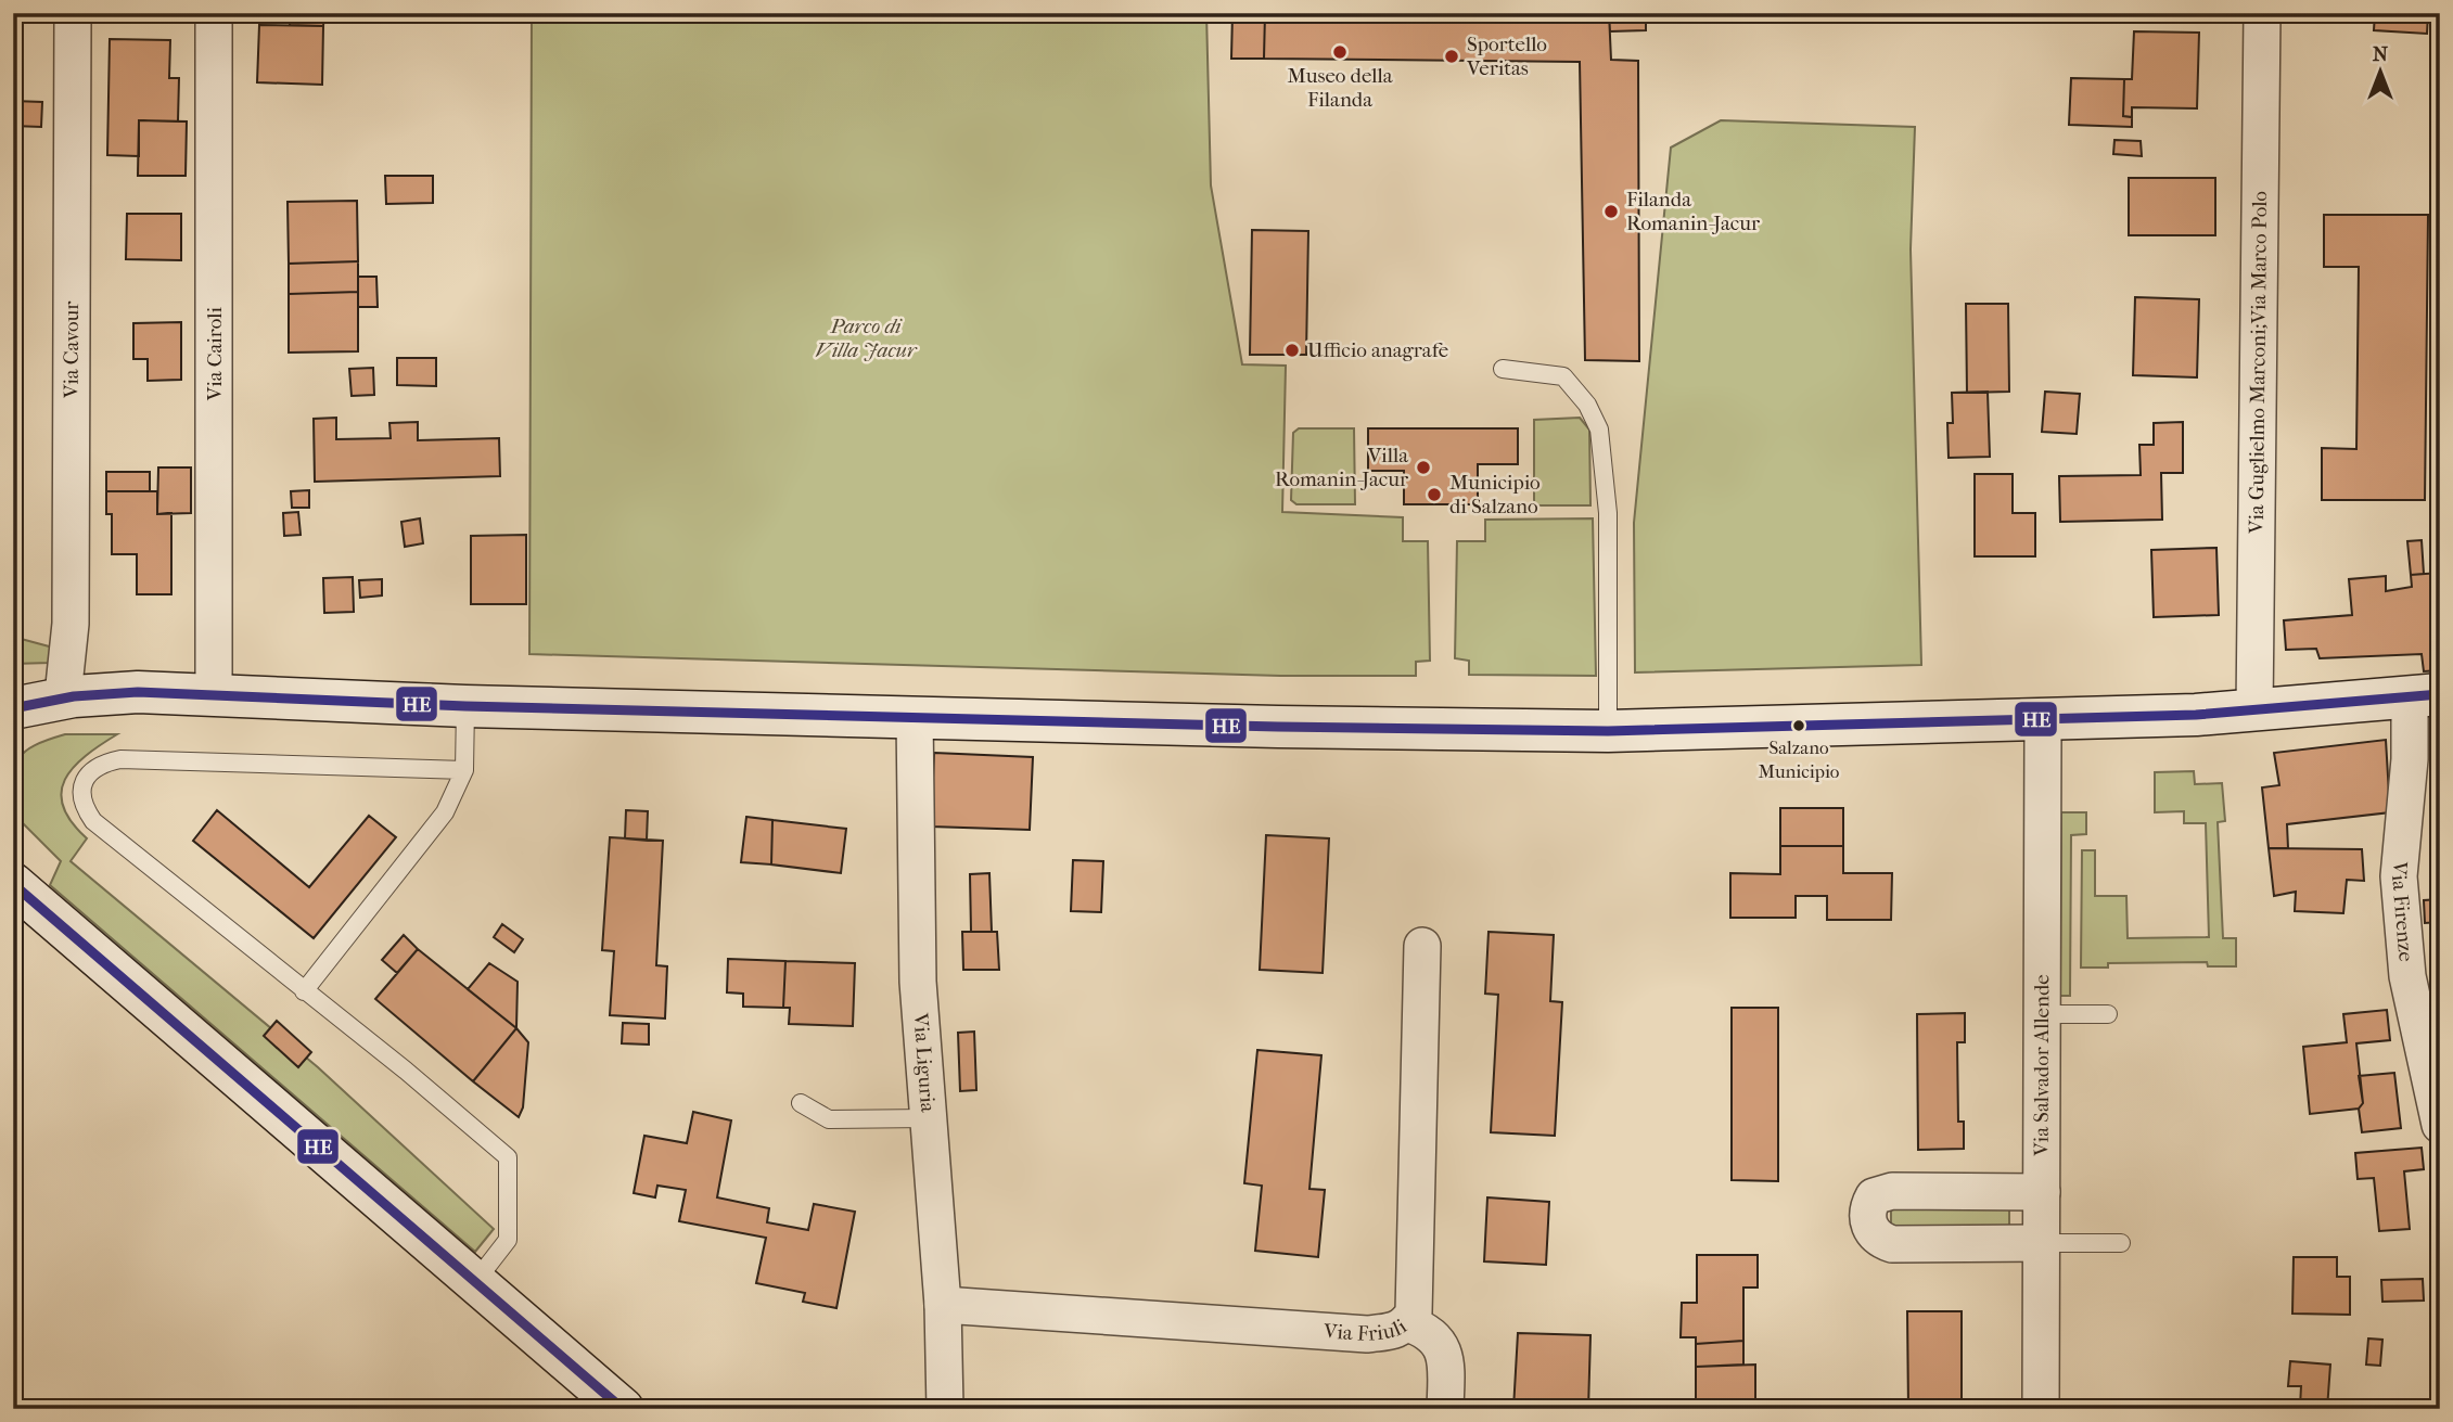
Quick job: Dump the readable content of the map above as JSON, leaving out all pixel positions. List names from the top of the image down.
{
  "streets": {
    "street": [
      "Via Cavour",
      "Via Cairoli",
      "Via Guglielmo Marconi;Via Marco Polo",
      "Via Firenze",
      "Via Liguria",
      "Via Salvador Allende",
      "Via Friuli"
    ]
  },
  "crossings": [
    ["Via Liguria", "Via Friuli"]
  ],
  "parks": ["Parco di Villa Jacur"],
  "places": [
    "Museo della Filanda",
    "Sportello Veritas",
    "Filanda Romanin-Jacur",
    "Ufficio anagrafe",
    "Villa Romanin-Jacur",
    "Municipio di Salzano",
    "Salzano Municipio"
  ],
  "lines": ["transit line HE"],
  "north": "top"
}
